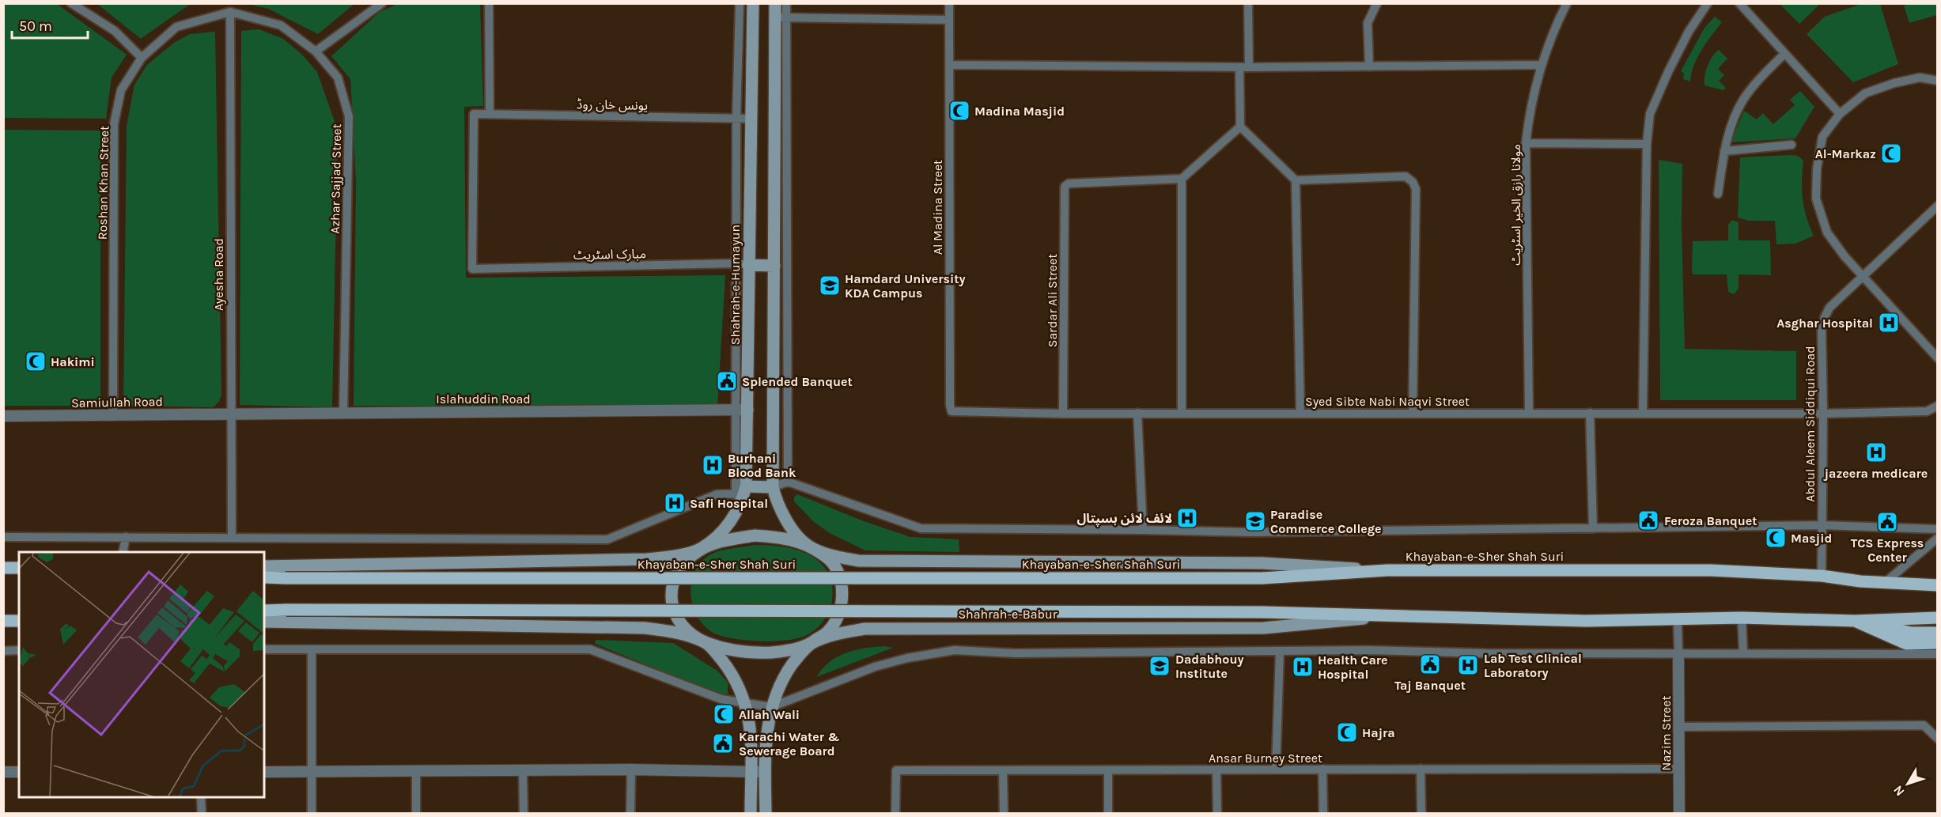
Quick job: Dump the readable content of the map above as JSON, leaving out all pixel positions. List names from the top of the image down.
{
  "streets": {
    "main road": ["Shahrah-e-Humayun", "Khayaban-e-Sher Shah Suri", "Shahrah-e-Babur"],
    "street": [
      "یونس خان روڈ",
      "Azhar Sajjad Street",
      "Roshan Khan Street",
      "مولانا رازق الخیر اسٹریٹ",
      "Al Madina Street",
      "مبارک اسٹریٹ",
      "Ayesha Road",
      "Sardar Ali Street",
      "Islahuddin Road",
      "Syed Sibte Nabi Naqvi Street",
      "Samiullah Road",
      "Abdul Aleem Siddiqui Road",
      "Nazim Street",
      "Ansar Burney Street"
    ]
  },
  "crossings": [
    ["یونس خان روڈ", "مبارک اسٹریٹ"],
    ["یونس خان روڈ", "Shahrah-e-Humayun"],
    ["Azhar Sajjad Street", "Roshan Khan Street"],
    ["Azhar Sajjad Street", "Ayesha Road"],
    ["Azhar Sajjad Street", "Islahuddin Road"],
    ["Roshan Khan Street", "Ayesha Road"],
    ["Roshan Khan Street", "Samiullah Road"],
    ["مولانا رازق الخیر اسٹریٹ", "Syed Sibte Nabi Naqvi Street"],
    ["Al Madina Street", "Syed Sibte Nabi Naqvi Street"],
    ["مبارک اسٹریٹ", "Shahrah-e-Humayun"],
    ["Ayesha Road", "Islahuddin Road"],
    ["Ayesha Road", "Samiullah Road"],
    ["Shahrah-e-Humayun", "Islahuddin Road"],
    ["Shahrah-e-Humayun", "Shahrah-e-Babur"],
    ["Sardar Ali Street", "Syed Sibte Nabi Naqvi Street"],
    ["Islahuddin Road", "Samiullah Road"],
    ["Syed Sibte Nabi Naqvi Street", "Abdul Aleem Siddiqui Road"],
    ["Abdul Aleem Siddiqui Road", "Khayaban-e-Sher Shah Suri"],
    ["Nazim Street", "Ansar Burney Street"]
  ],
  "places": {
    "mosque": [
      "Madina Masjid",
      "Al-Markaz",
      "Hakimi",
      "Masjid",
      "Allah Wali",
      "Hajra"
    ],
    "school or university": ["Hamdard University KDA Campus", "Paradise Commerce College", "Dadabhouy Institute"],
    "hospital": [
      "Asghar Hospital",
      "jazeera medicare",
      "Burhani Blood Bank",
      "Safi Hospital",
      "لائف لائن ہسپتال",
      "Lab Test Clinical Laboratory",
      "Health Care Hospital"
    ],
    "public building": [
      "Splended Banquet",
      "Feroza Banquet",
      "TCS Express Center",
      "Taj Banquet",
      "Karachi Water & Sewerage Board"
    ]
  },
  "scale_bar": "50 m",
  "north": "bottom left"
}
